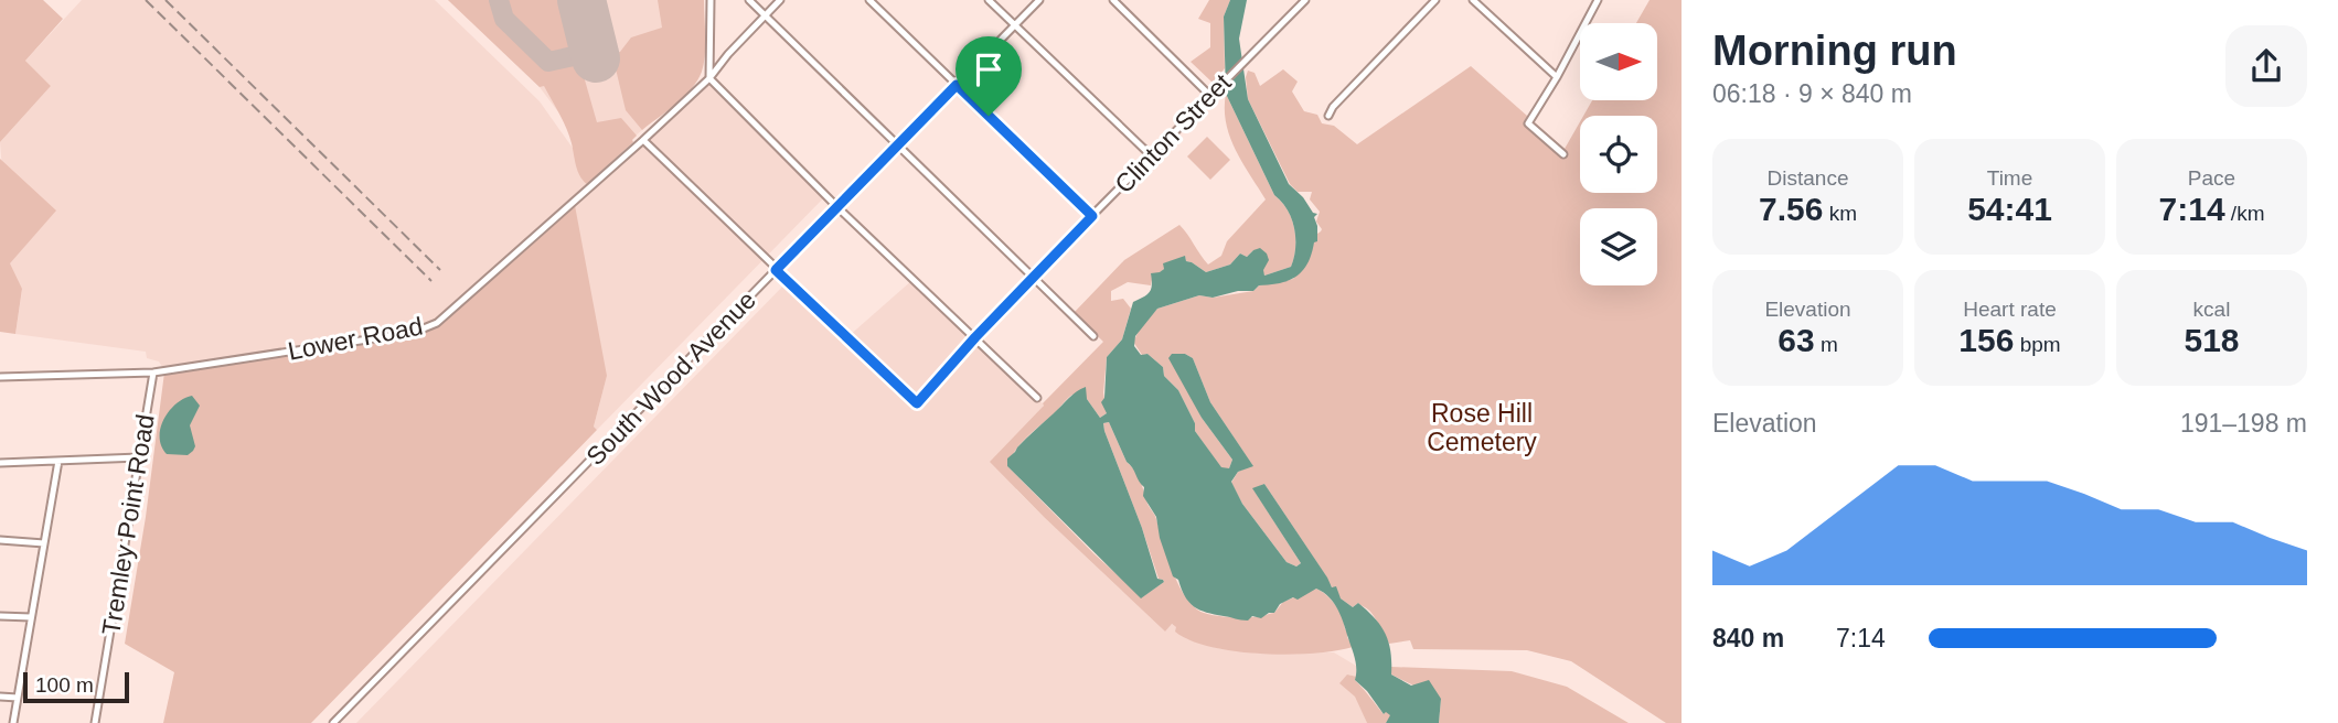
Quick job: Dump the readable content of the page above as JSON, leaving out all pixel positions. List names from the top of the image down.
{
  "streets": {
    "street": [
      "Clinton Street",
      "Lower Road",
      "South Wood Avenue",
      "Tremley Point Road"
    ]
  },
  "crossings": [
    ["Clinton Street", "South Wood Avenue"],
    ["Lower Road", "Tremley Point Road"]
  ],
  "parks": ["Rose Hill Cemetery"],
  "scale_bar": "100 m",
  "north": "right",
  "page": {
    "heading": ["Morning run", "06:18 · 9 × 840 m"],
    "stats": [
      ["Distance", "7.56 km"],
      ["Time", "54:41"],
      ["Pace", "7:14 /km"],
      ["Elevation", "63 m"],
      ["Heart rate", "156 bpm"],
      ["kcal", "518"]
    ],
    "chart": ["Elevation", "191–198 m"],
    "list": [
      {
        "name": "840 m",
        "note": "7:14"
      }
    ],
    "scale": "100 m"
  }
}
